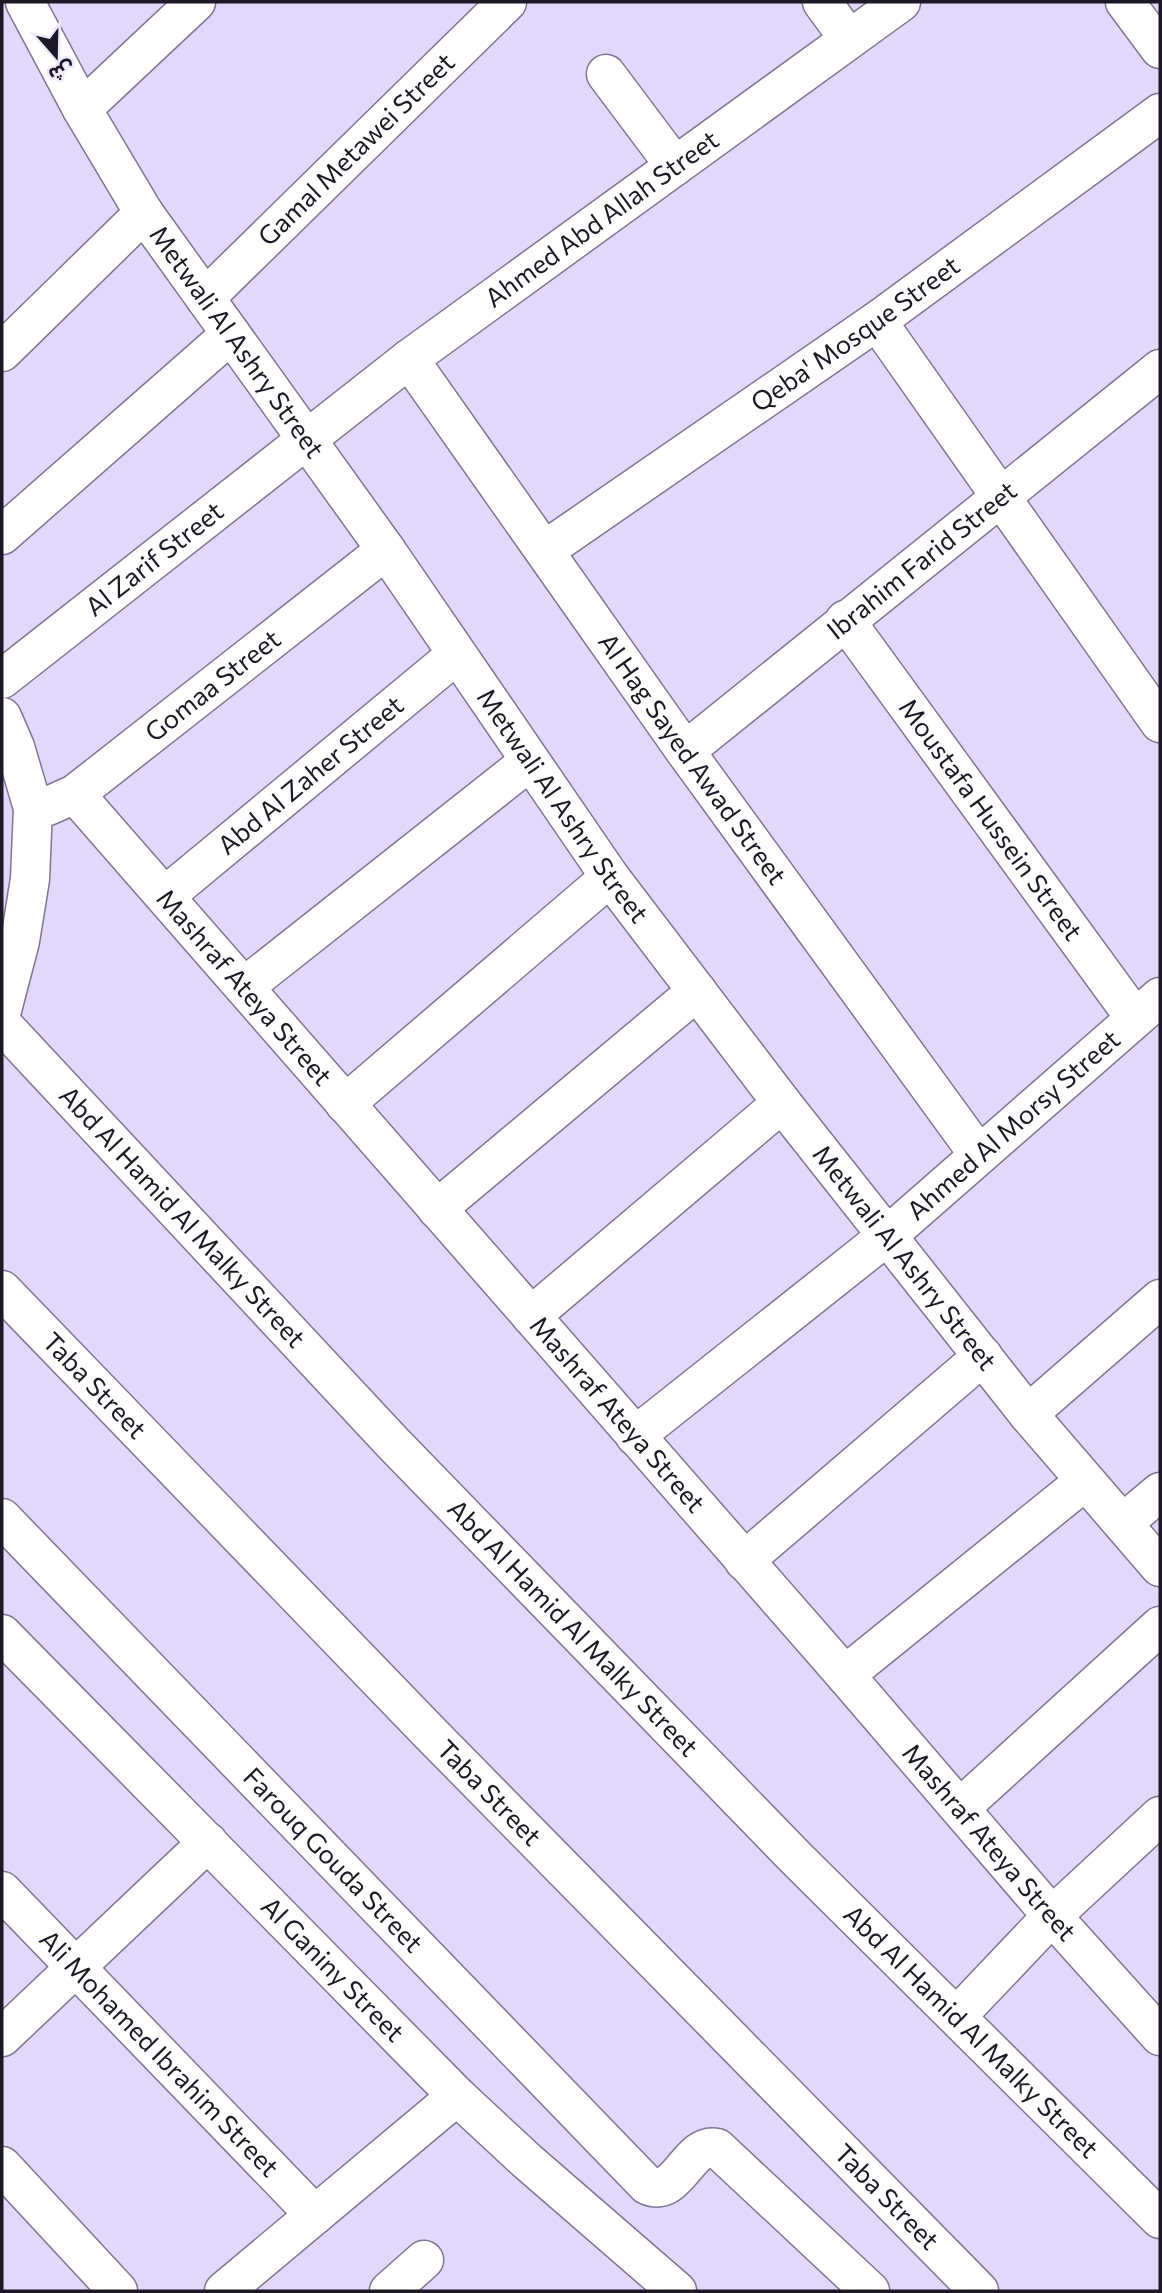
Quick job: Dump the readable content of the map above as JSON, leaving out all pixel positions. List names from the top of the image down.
{
  "streets": {
    "street": [
      "Gamal Metawei Street",
      "Ahmed Abd Allah Street",
      "Qeba' Mosque Street",
      "Metwali Al Ashry Street",
      "Al Zarif Street",
      "Ibrahim Farid Street",
      "Gomaa Street",
      "Al Hag Sayed Awad Street",
      "Abd Al Zaher Street",
      "Moustafa Hussein Street",
      "Mashraf Ateya Street",
      "Ahmed Al Morsy Street",
      "Abd Al Hamid Al Malky Street",
      "Taba Street",
      "Farouq Gouda Street",
      "Al Ganiny Street",
      "Ali Mohamed Ibrahim Street"
    ]
  },
  "crossings": [
    ["Gamal Metawei Street", "Metwali Al Ashry Street"],
    ["Ahmed Abd Allah Street", "Metwali Al Ashry Street"],
    ["Ahmed Abd Allah Street", "Al Zarif Street"],
    ["Ahmed Abd Allah Street", "Al Hag Sayed Awad Street"],
    ["Qeba' Mosque Street", "Al Hag Sayed Awad Street"],
    ["Metwali Al Ashry Street", "Al Zarif Street"],
    ["Metwali Al Ashry Street", "Gomaa Street"],
    ["Metwali Al Ashry Street", "Abd Al Zaher Street"],
    ["Metwali Al Ashry Street", "Ahmed Al Morsy Street"],
    ["Ibrahim Farid Street", "Al Hag Sayed Awad Street"],
    ["Ibrahim Farid Street", "Moustafa Hussein Street"],
    ["Gomaa Street", "Mashraf Ateya Street"],
    ["Al Hag Sayed Awad Street", "Ahmed Al Morsy Street"],
    ["Abd Al Zaher Street", "Mashraf Ateya Street"],
    ["Moustafa Hussein Street", "Ahmed Al Morsy Street"],
    ["Mashraf Ateya Street", "Ahmed Al Morsy Street"]
  ],
  "north": "bottom"
}
